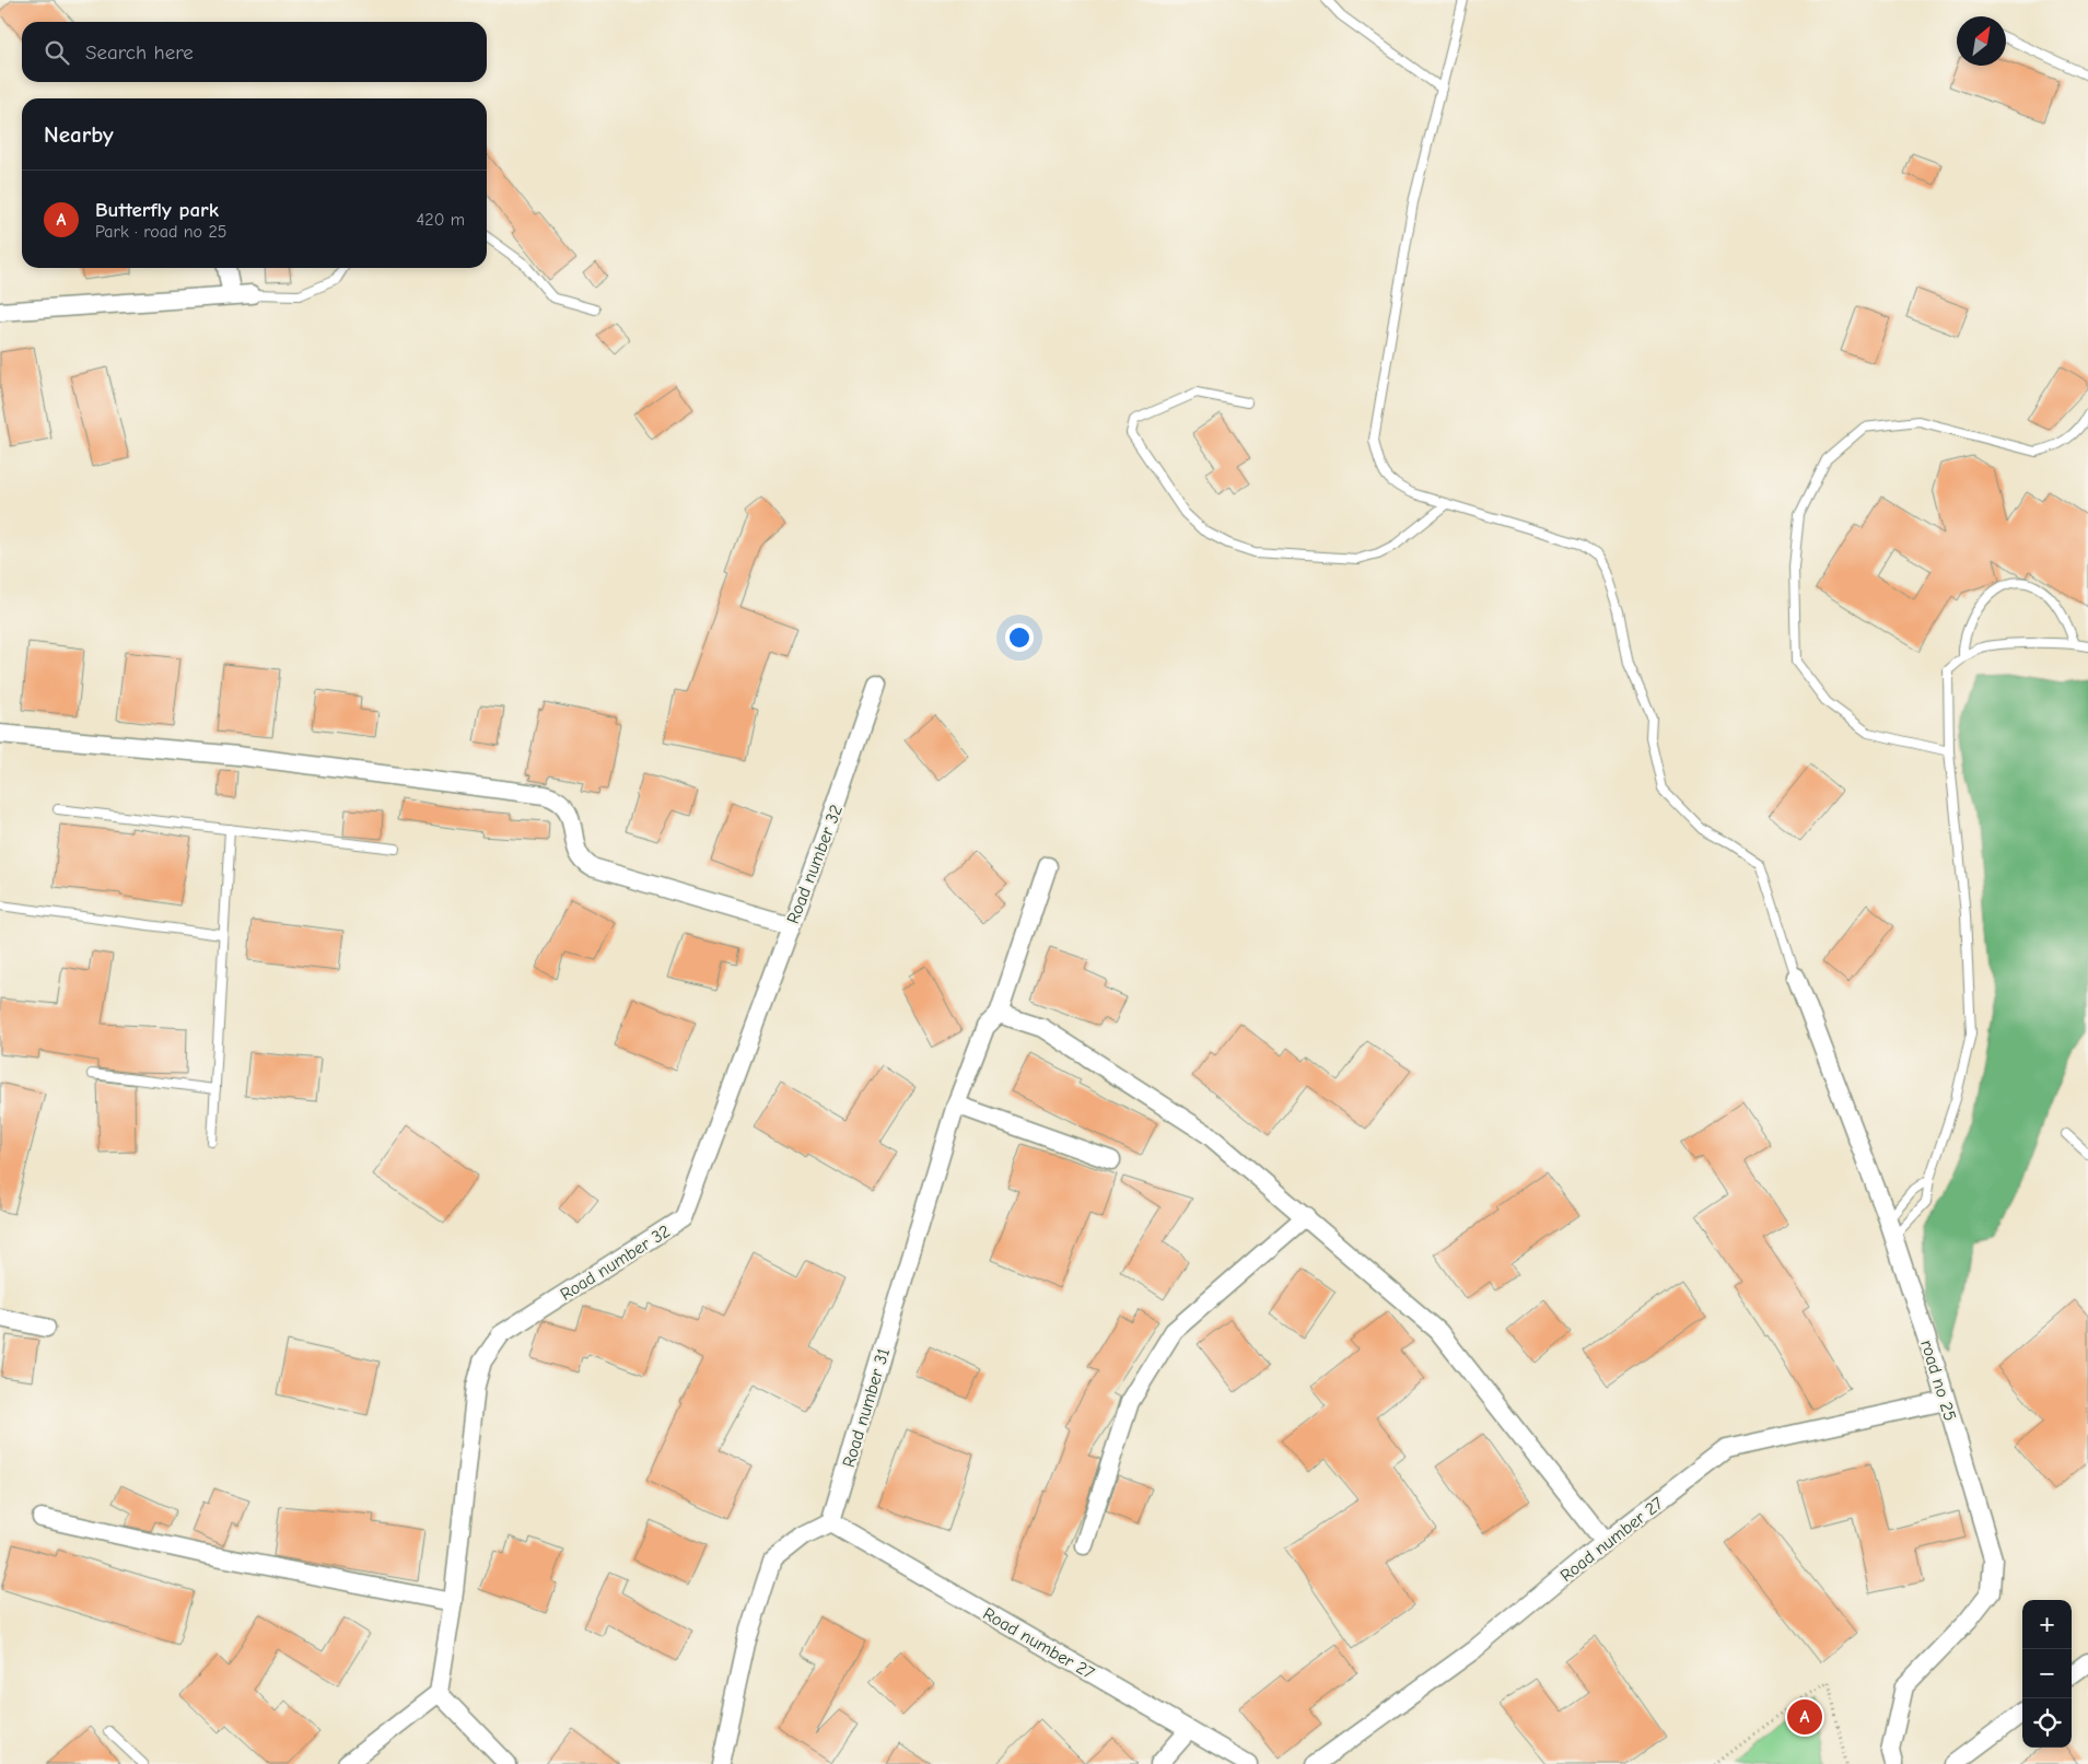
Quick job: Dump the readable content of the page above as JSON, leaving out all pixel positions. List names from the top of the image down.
{
  "streets": {
    "street": [
      "Road number 32",
      "road no 25",
      "Road number 31",
      "Road number 27"
    ]
  },
  "crossings": [
    ["road no 25", "Road number 27"],
    ["Road number 31", "Road number 27"]
  ],
  "north": "top right",
  "page": {
    "search": "Search here",
    "heading": "Nearby",
    "list": [
      {
        "mark": "A",
        "name": "Butterfly park",
        "note": "Park · road no 25",
        "value": "420 m"
      }
    ],
    "map_buttons": ["+", "−"],
    "pins": "A"
  }
}
